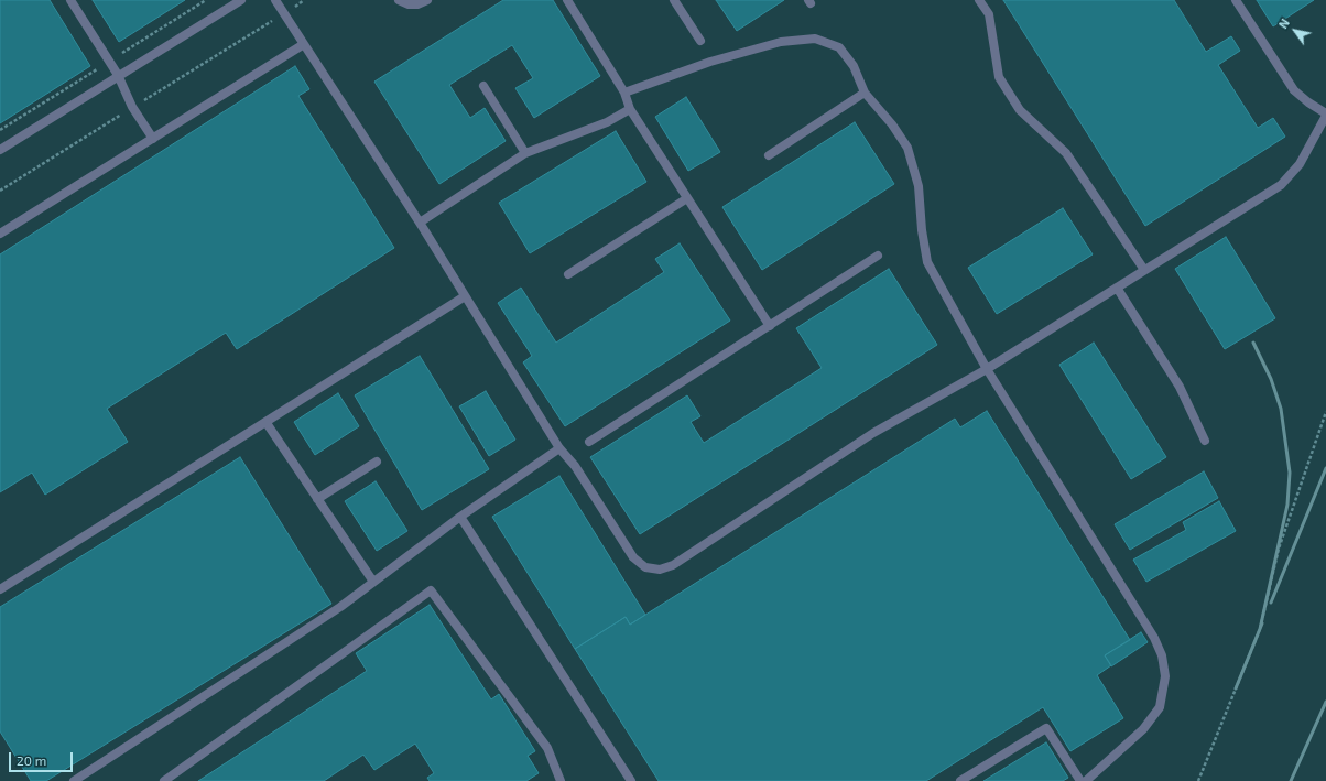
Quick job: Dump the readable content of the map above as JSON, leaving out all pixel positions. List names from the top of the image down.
{
  "scale_bar": "20 m",
  "north": "top left"
}
